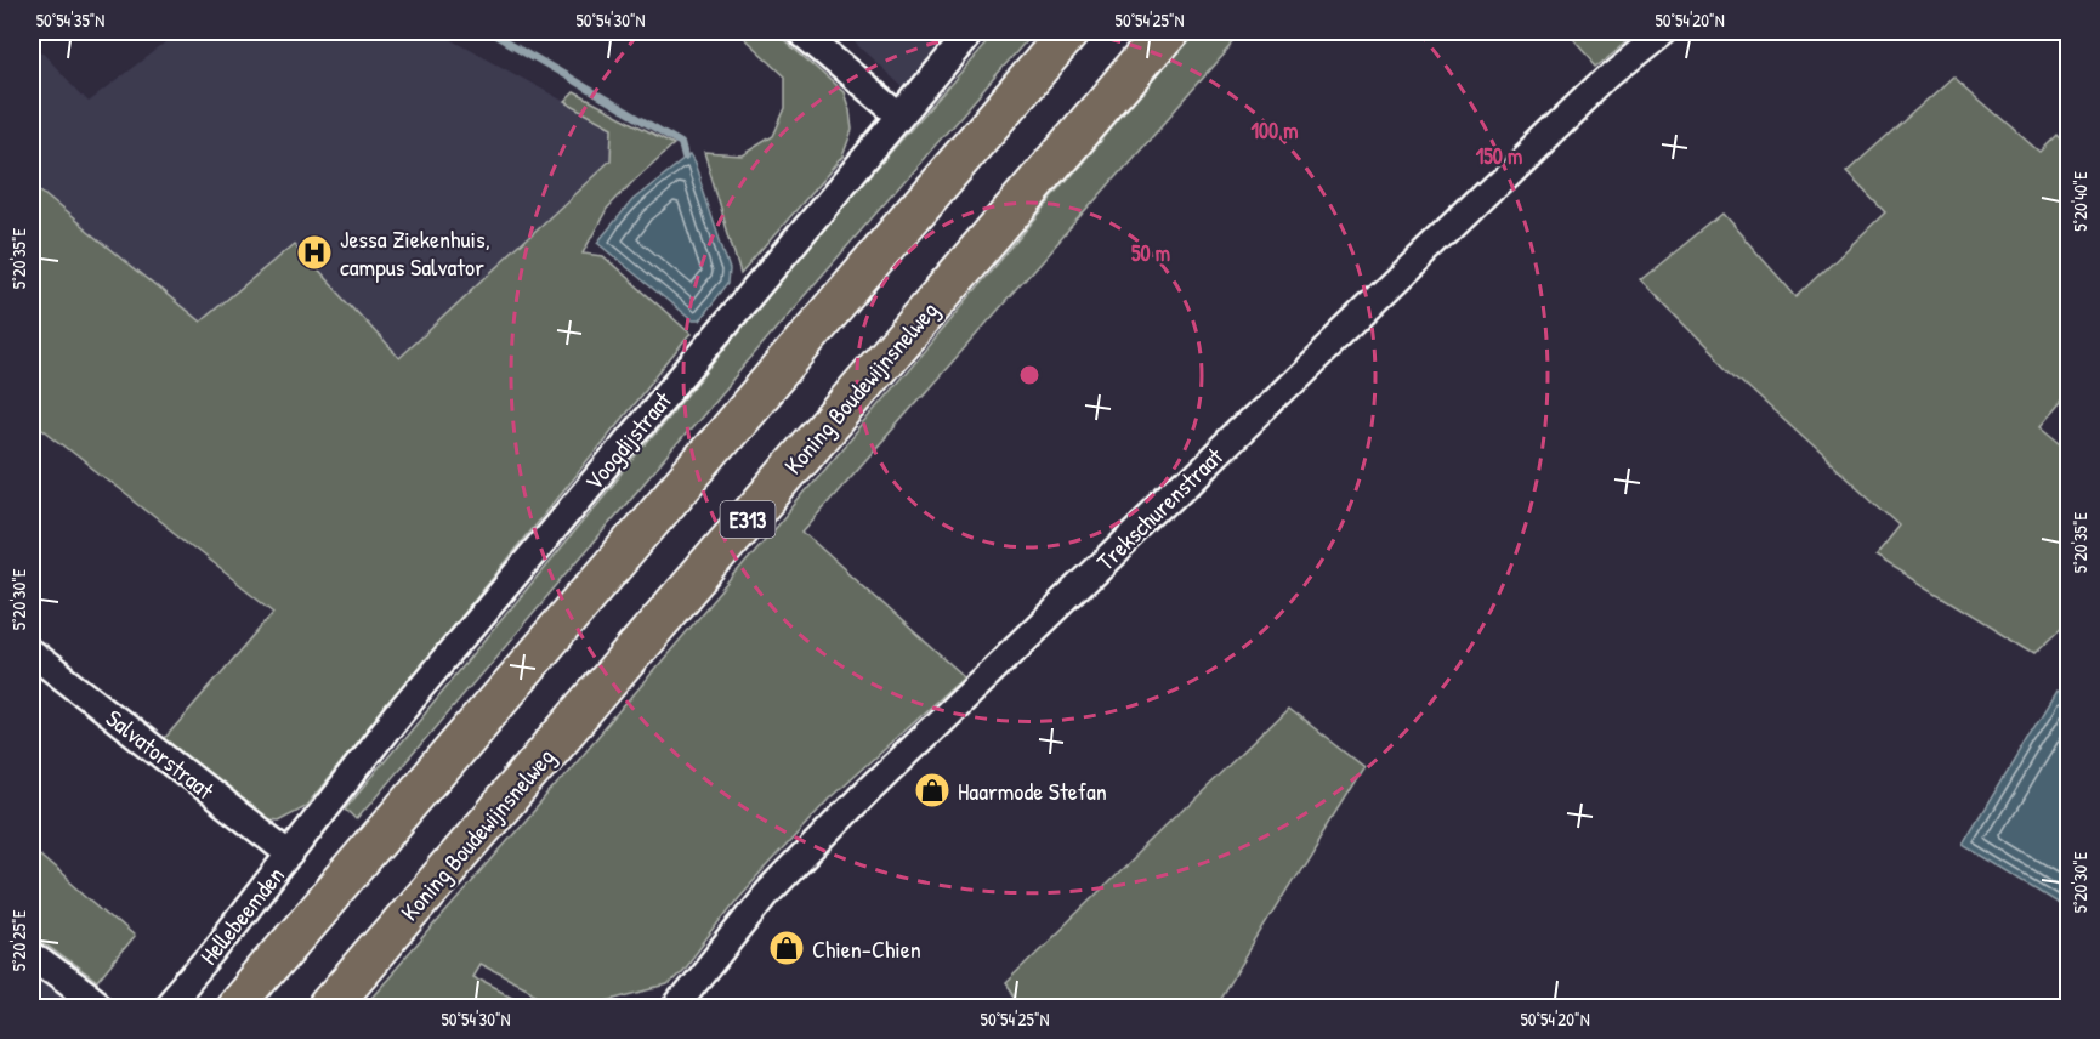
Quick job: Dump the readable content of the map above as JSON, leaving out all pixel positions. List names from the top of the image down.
{
  "streets": {
    "highway": ["Koning Boudewijnsnelweg", "E313"],
    "street": [
      "Voogdijstraat",
      "Trekschurenstraat",
      "Salvatorstraat",
      "Hellebeemden"
    ]
  },
  "crossings": [
    ["Voogdijstraat", "Salvatorstraat"],
    ["Voogdijstraat", "Hellebeemden"],
    ["Salvatorstraat", "Hellebeemden"]
  ],
  "places": {
    "hospital": ["Jessa Ziekenhuis, campus Salvator"],
    "shop": ["Haarmode Stefan", "Chien-Chien"]
  },
  "coordinates": [
    "50°54'35\"N",
    "50°54'30\"N",
    "50°54'25\"N",
    "50°54'20\"N",
    "5°20'40\"E",
    "5°20'35\"E",
    "5°20'30\"E",
    "5°20'25\"E"
  ],
  "rings": ["100 m", "150 m", "50 m"]
}
